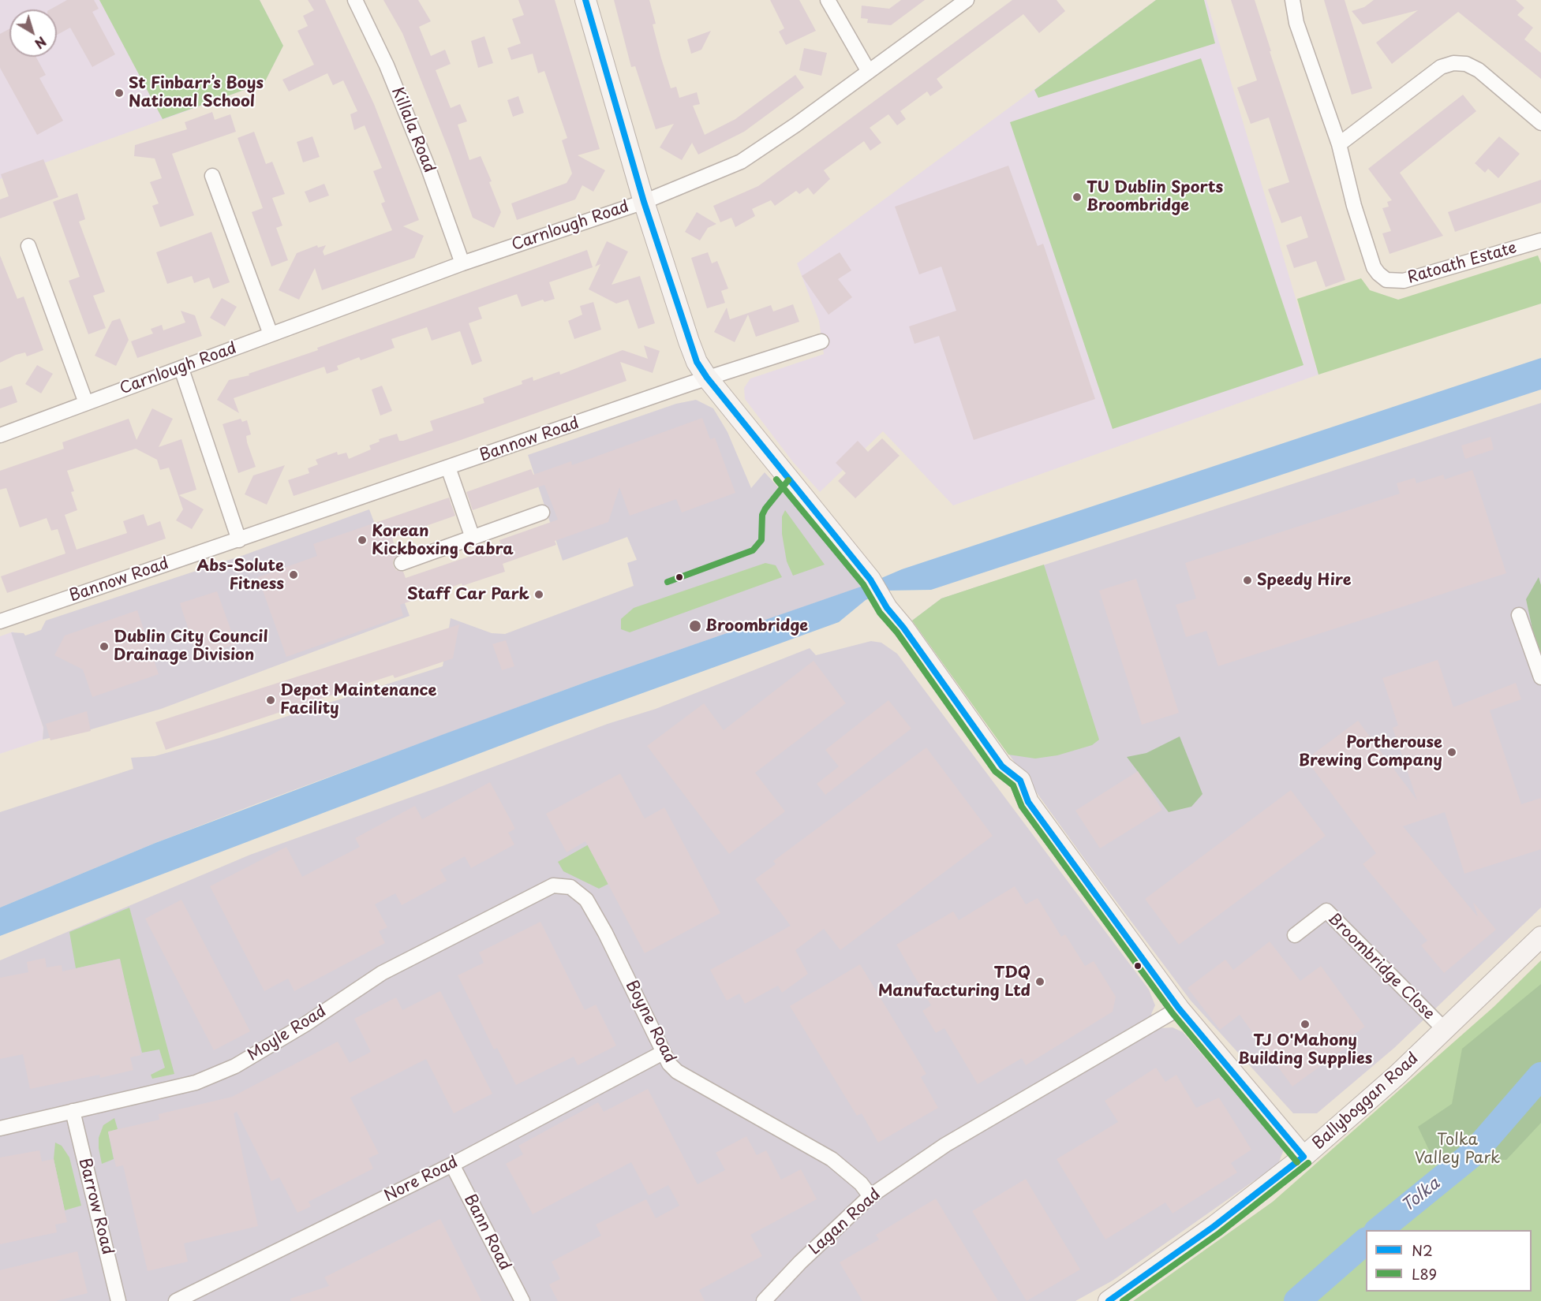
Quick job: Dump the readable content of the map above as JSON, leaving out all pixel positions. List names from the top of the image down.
{
  "streets": {
    "street": [
      "Killala Road",
      "Carnlough Road",
      "Ratoath Estate",
      "Bannow Road",
      "Broombridge Close",
      "Boyne Road",
      "Moyle Road",
      "Ballyboggan Road",
      "Nore Road",
      "Barrow Road",
      "Lagan Road",
      "Bann Road"
    ]
  },
  "crossings": [
    ["Killala Road", "Carnlough Road"],
    ["Broombridge Close", "Ballyboggan Road"],
    ["Boyne Road", "Moyle Road"],
    ["Boyne Road", "Nore Road"],
    ["Boyne Road", "Lagan Road"],
    ["Moyle Road", "Barrow Road"],
    ["Nore Road", "Bann Road"]
  ],
  "water": ["Tolka"],
  "parks": ["Tolka Valley Park"],
  "places": [
    "St Finbarr’s Boys National School",
    "TU Dublin Sports Broombridge",
    "Korean Kickboxing Cabra",
    "Abs-Solute Fitness",
    "Speedy Hire",
    "Staff Car Park",
    "Broombridge",
    "Dublin City Council Drainage Division",
    "Depot Maintenance Facility",
    "Portherouse Brewing Company",
    "TDQ Manufacturing Ltd",
    "TJ O'Mahony Building Supplies"
  ],
  "lines": ["transit line N2", "transit line L89"],
  "legend": ["N2", "L89"],
  "north": "bottom right"
}
